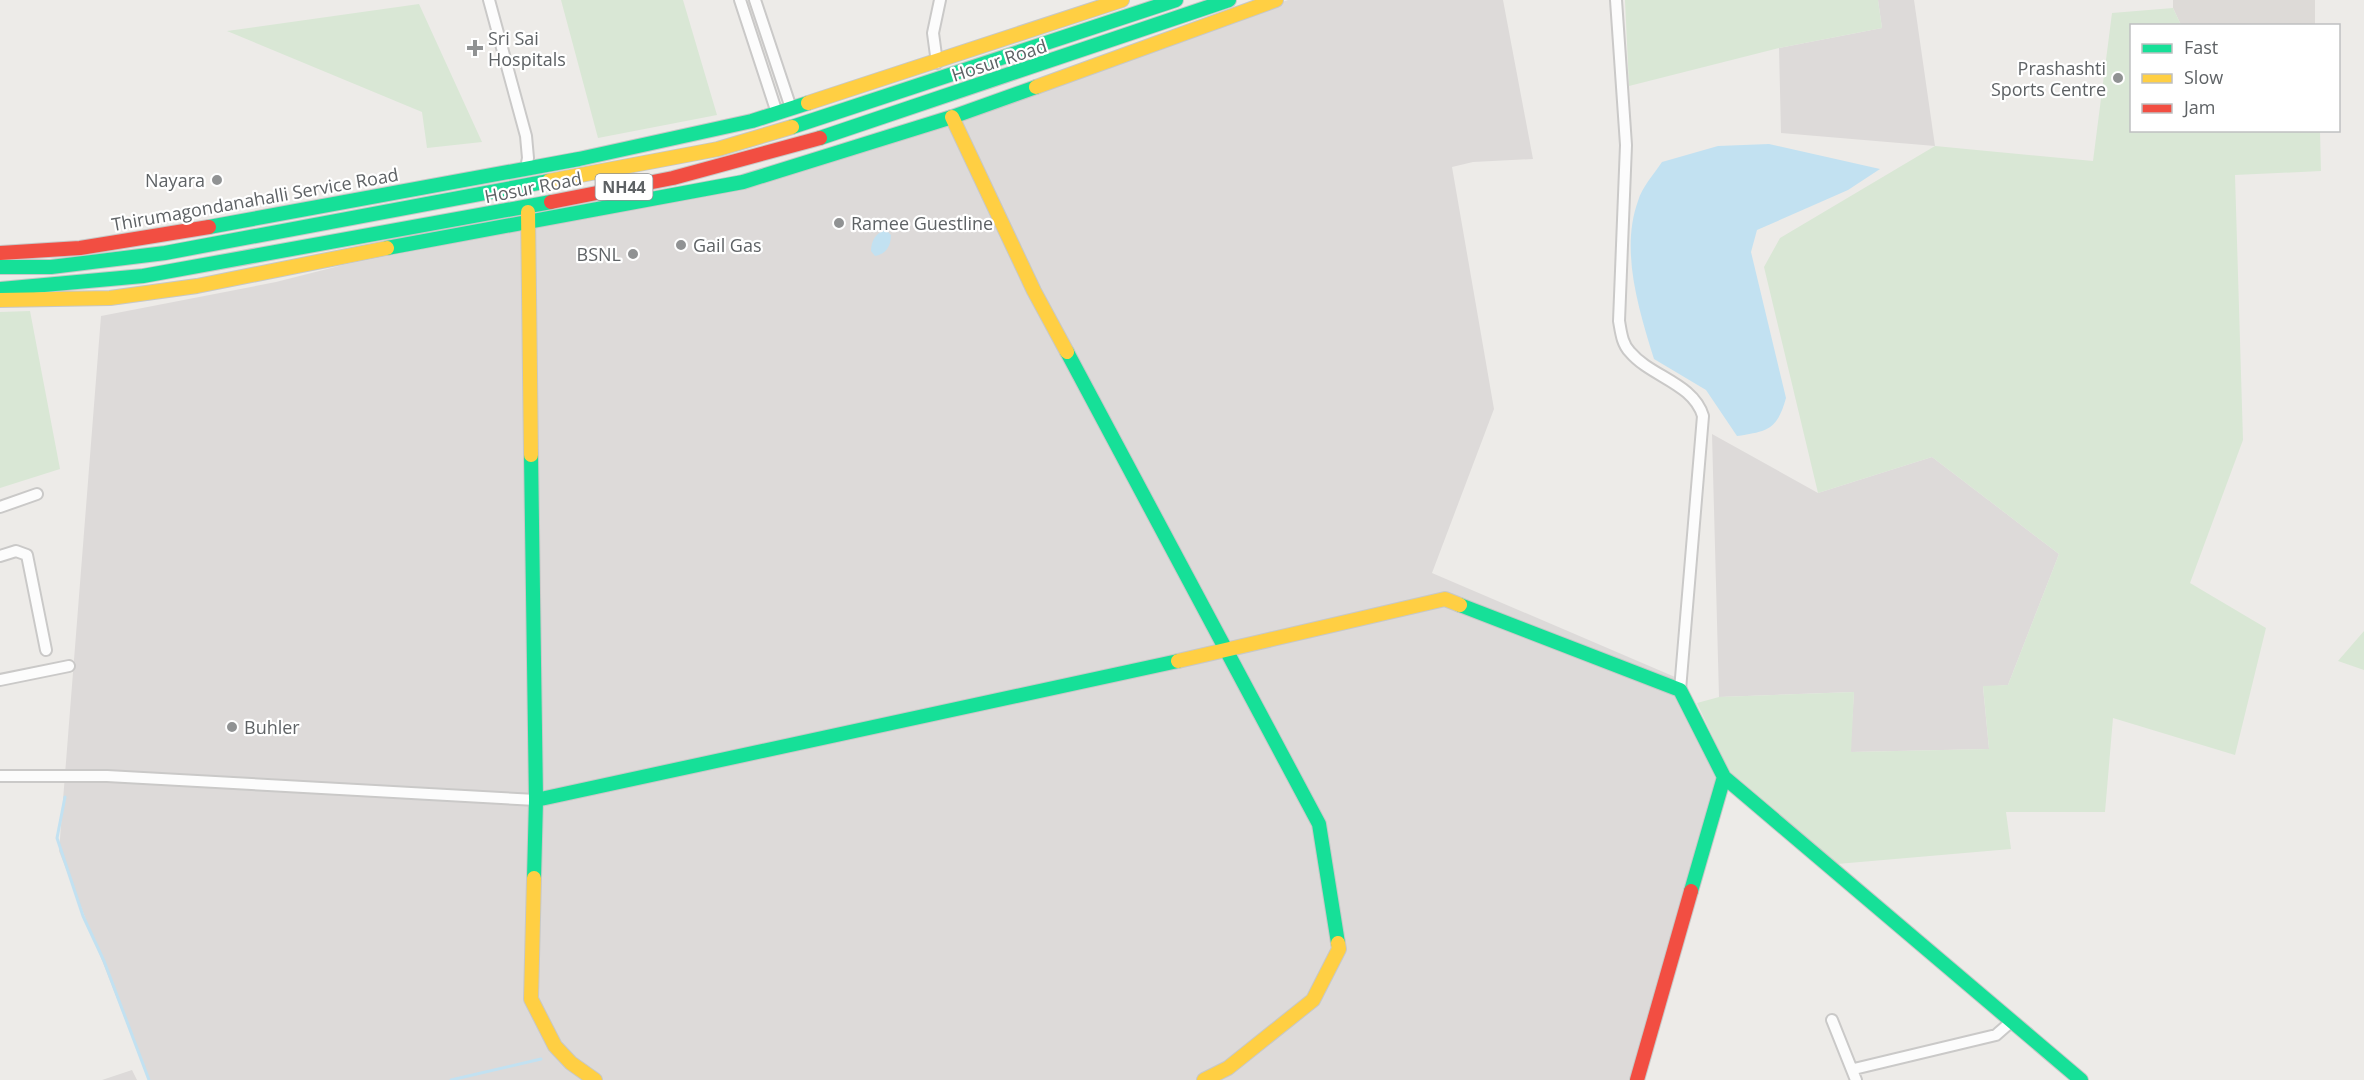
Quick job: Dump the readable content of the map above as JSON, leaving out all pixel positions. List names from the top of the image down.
{
  "streets": {
    "main road": ["Hosur Road", "NH44", "Thirumagondanahalli Service Road"]
  },
  "places": {
    "health": ["Sri Sai Hospitals"],
    "other": [
      "Prashashti Sports Centre",
      "Nayara",
      "Ramee Guestline",
      "Gail Gas",
      "BSNL",
      "Buhler"
    ]
  },
  "legend": ["Fast", "Slow", "Jam"]
}
